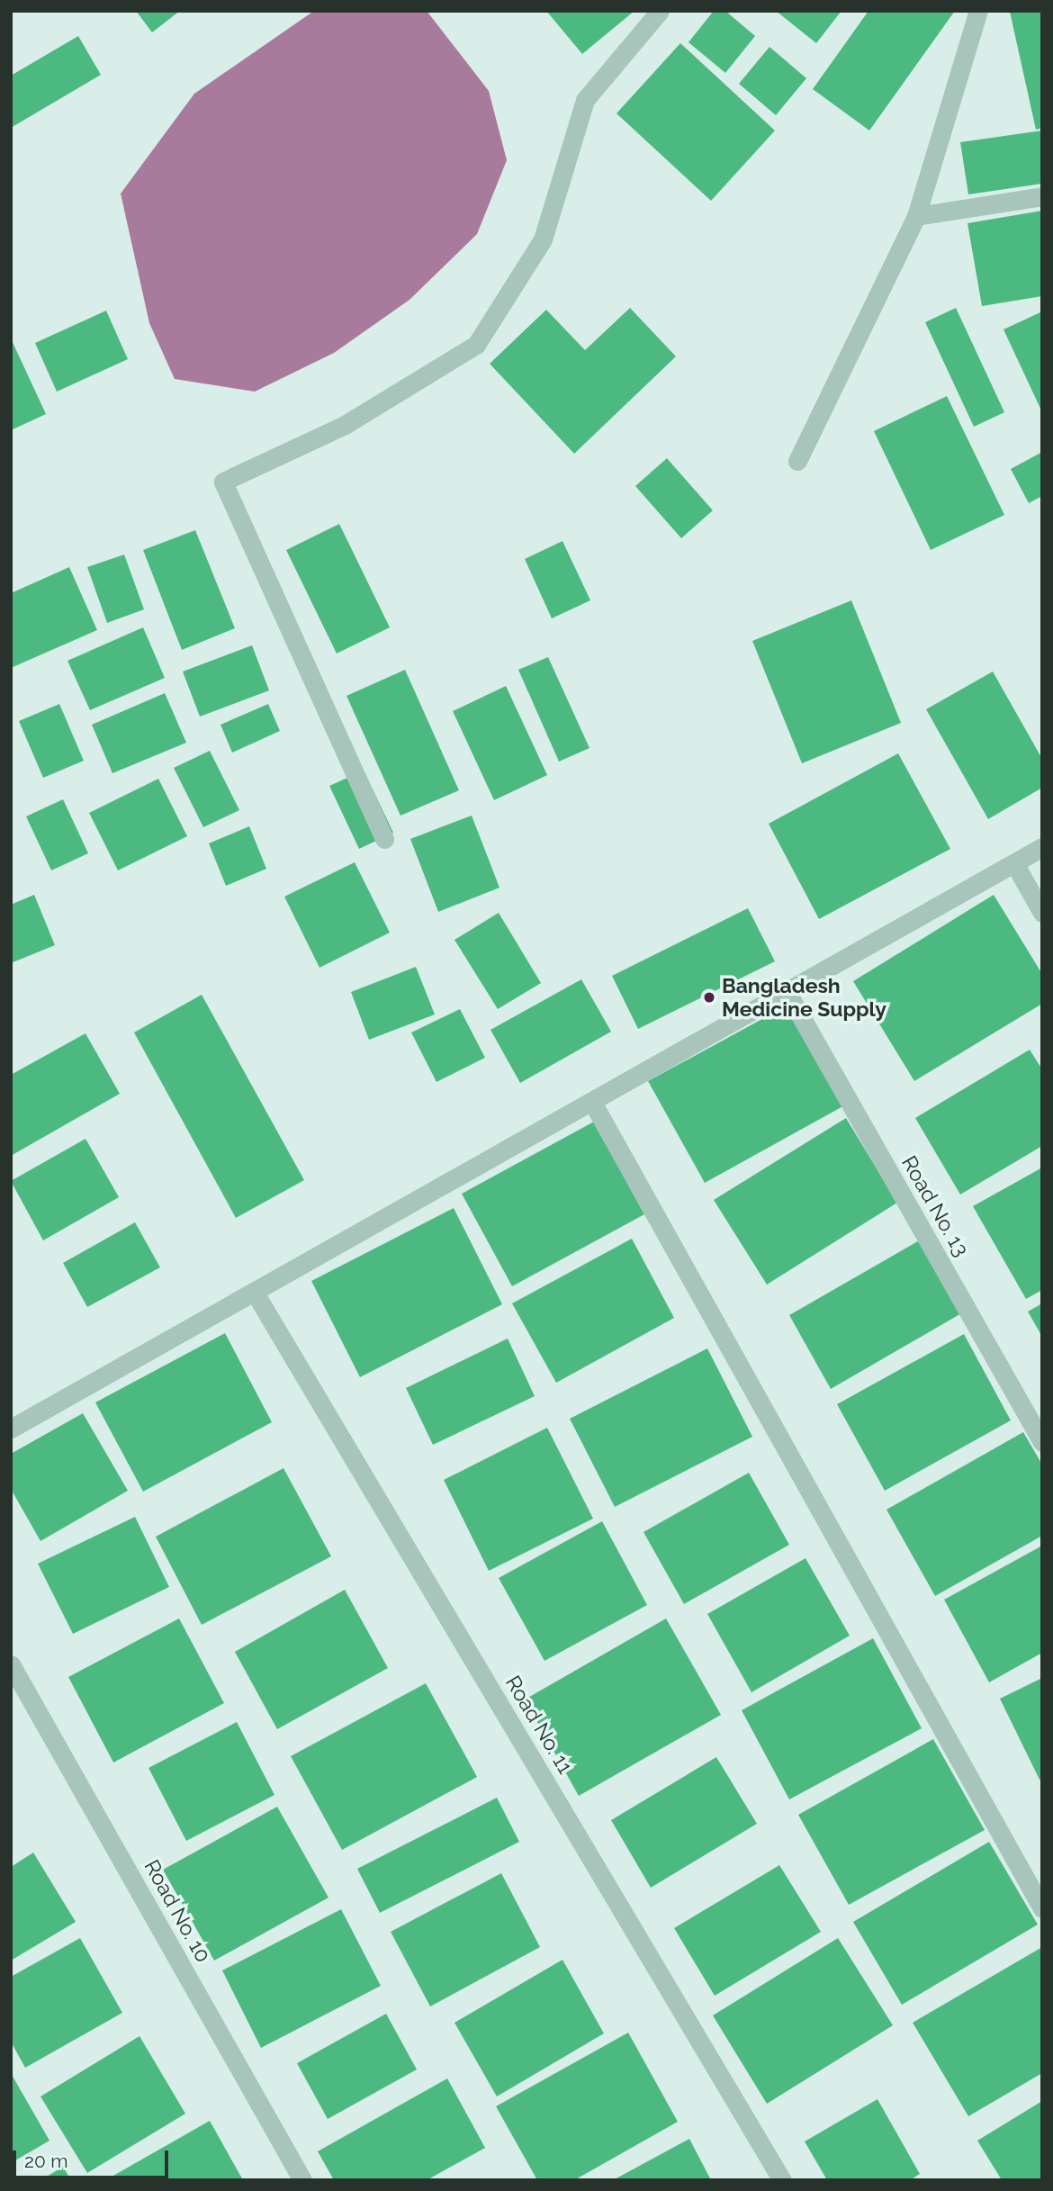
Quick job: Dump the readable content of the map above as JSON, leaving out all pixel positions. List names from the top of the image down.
{
  "streets": {
    "street": ["Road No. 13", "Road No. 11", "Road No. 10"]
  },
  "places": ["Bangladesh Medicine Supply"],
  "scale_bar": "20 m"
}
